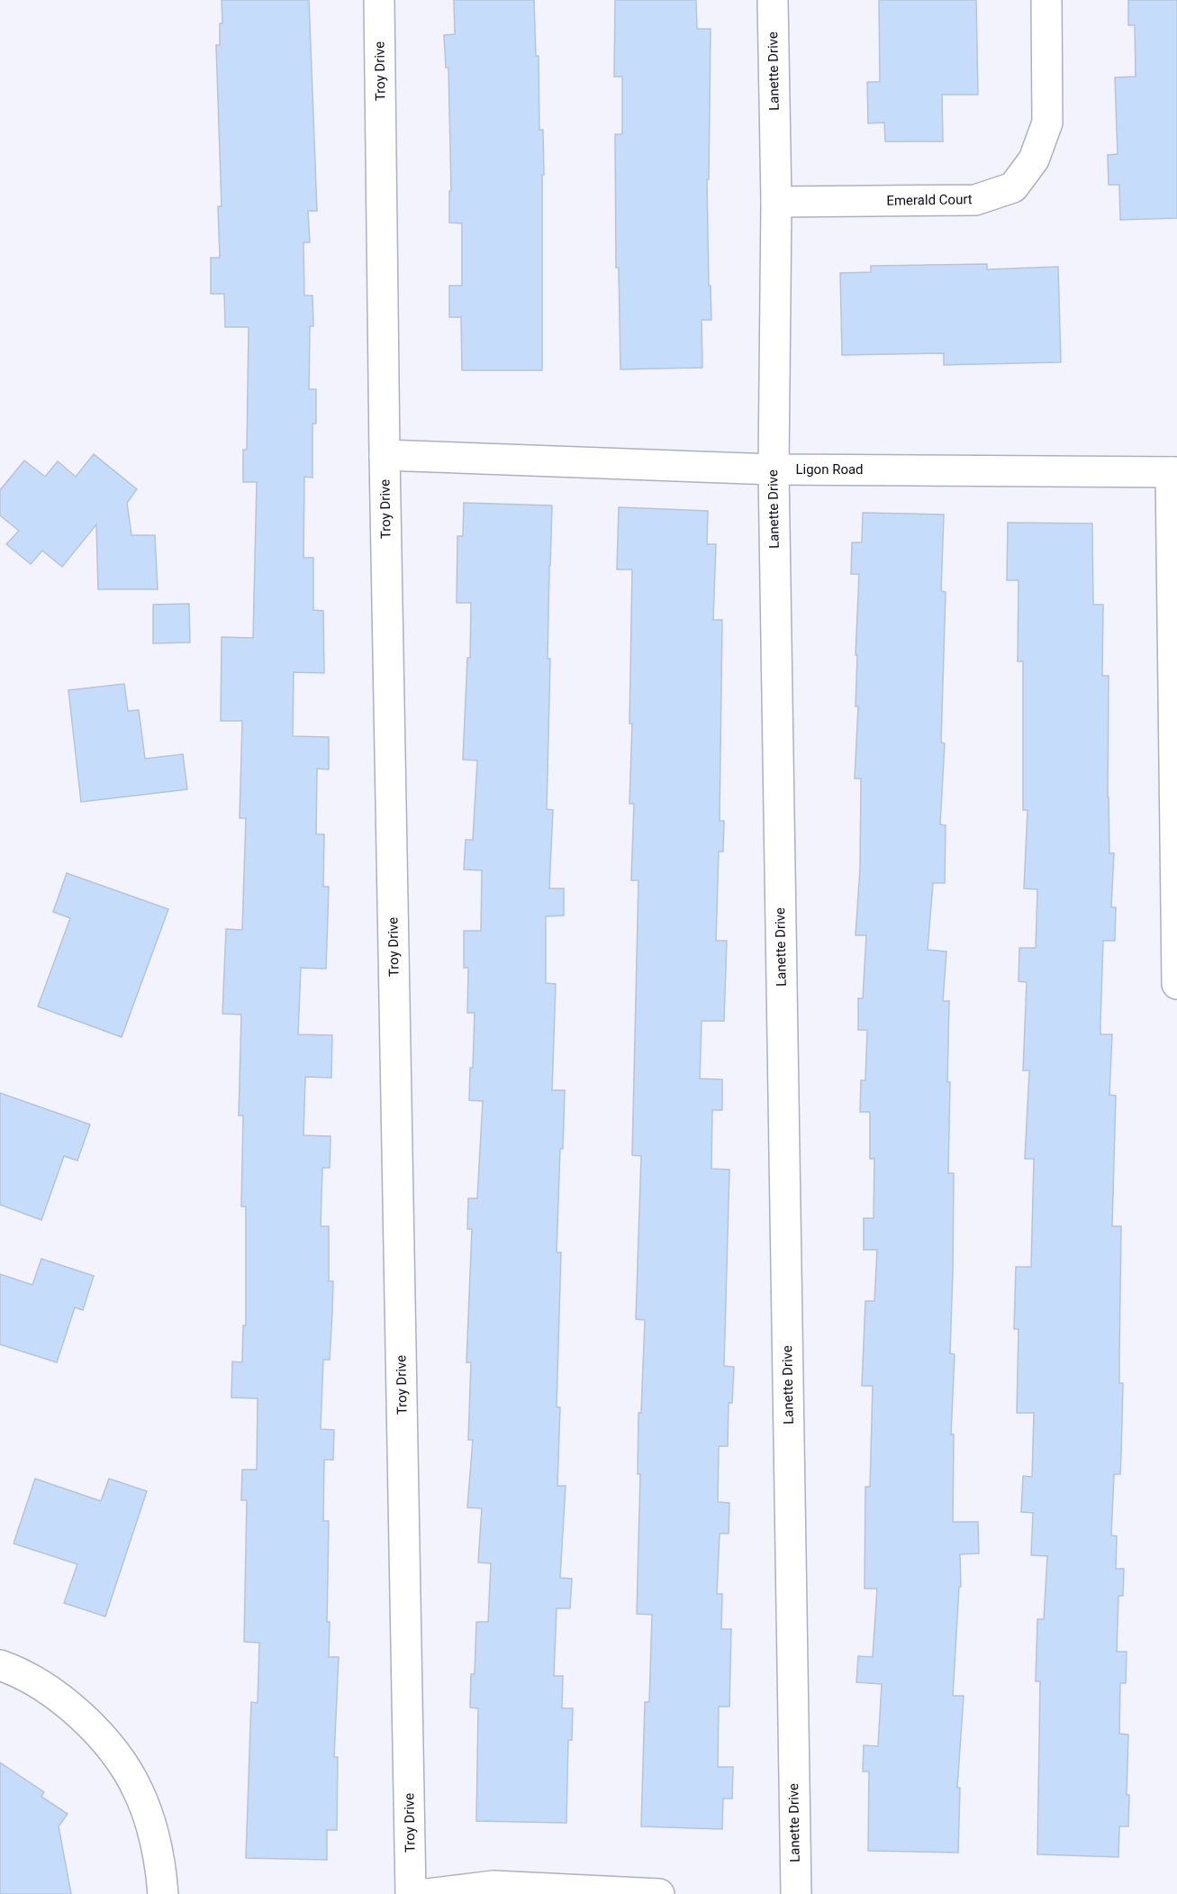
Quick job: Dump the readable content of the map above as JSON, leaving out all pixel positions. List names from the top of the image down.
{
  "streets": {
    "street": [
      "Troy Drive",
      "Lanette Drive",
      "Emerald Court",
      "Ligon Road"
    ]
  },
  "crossings": [
    ["Troy Drive", "Ligon Road"],
    ["Lanette Drive", "Emerald Court"],
    ["Lanette Drive", "Ligon Road"]
  ]
}
